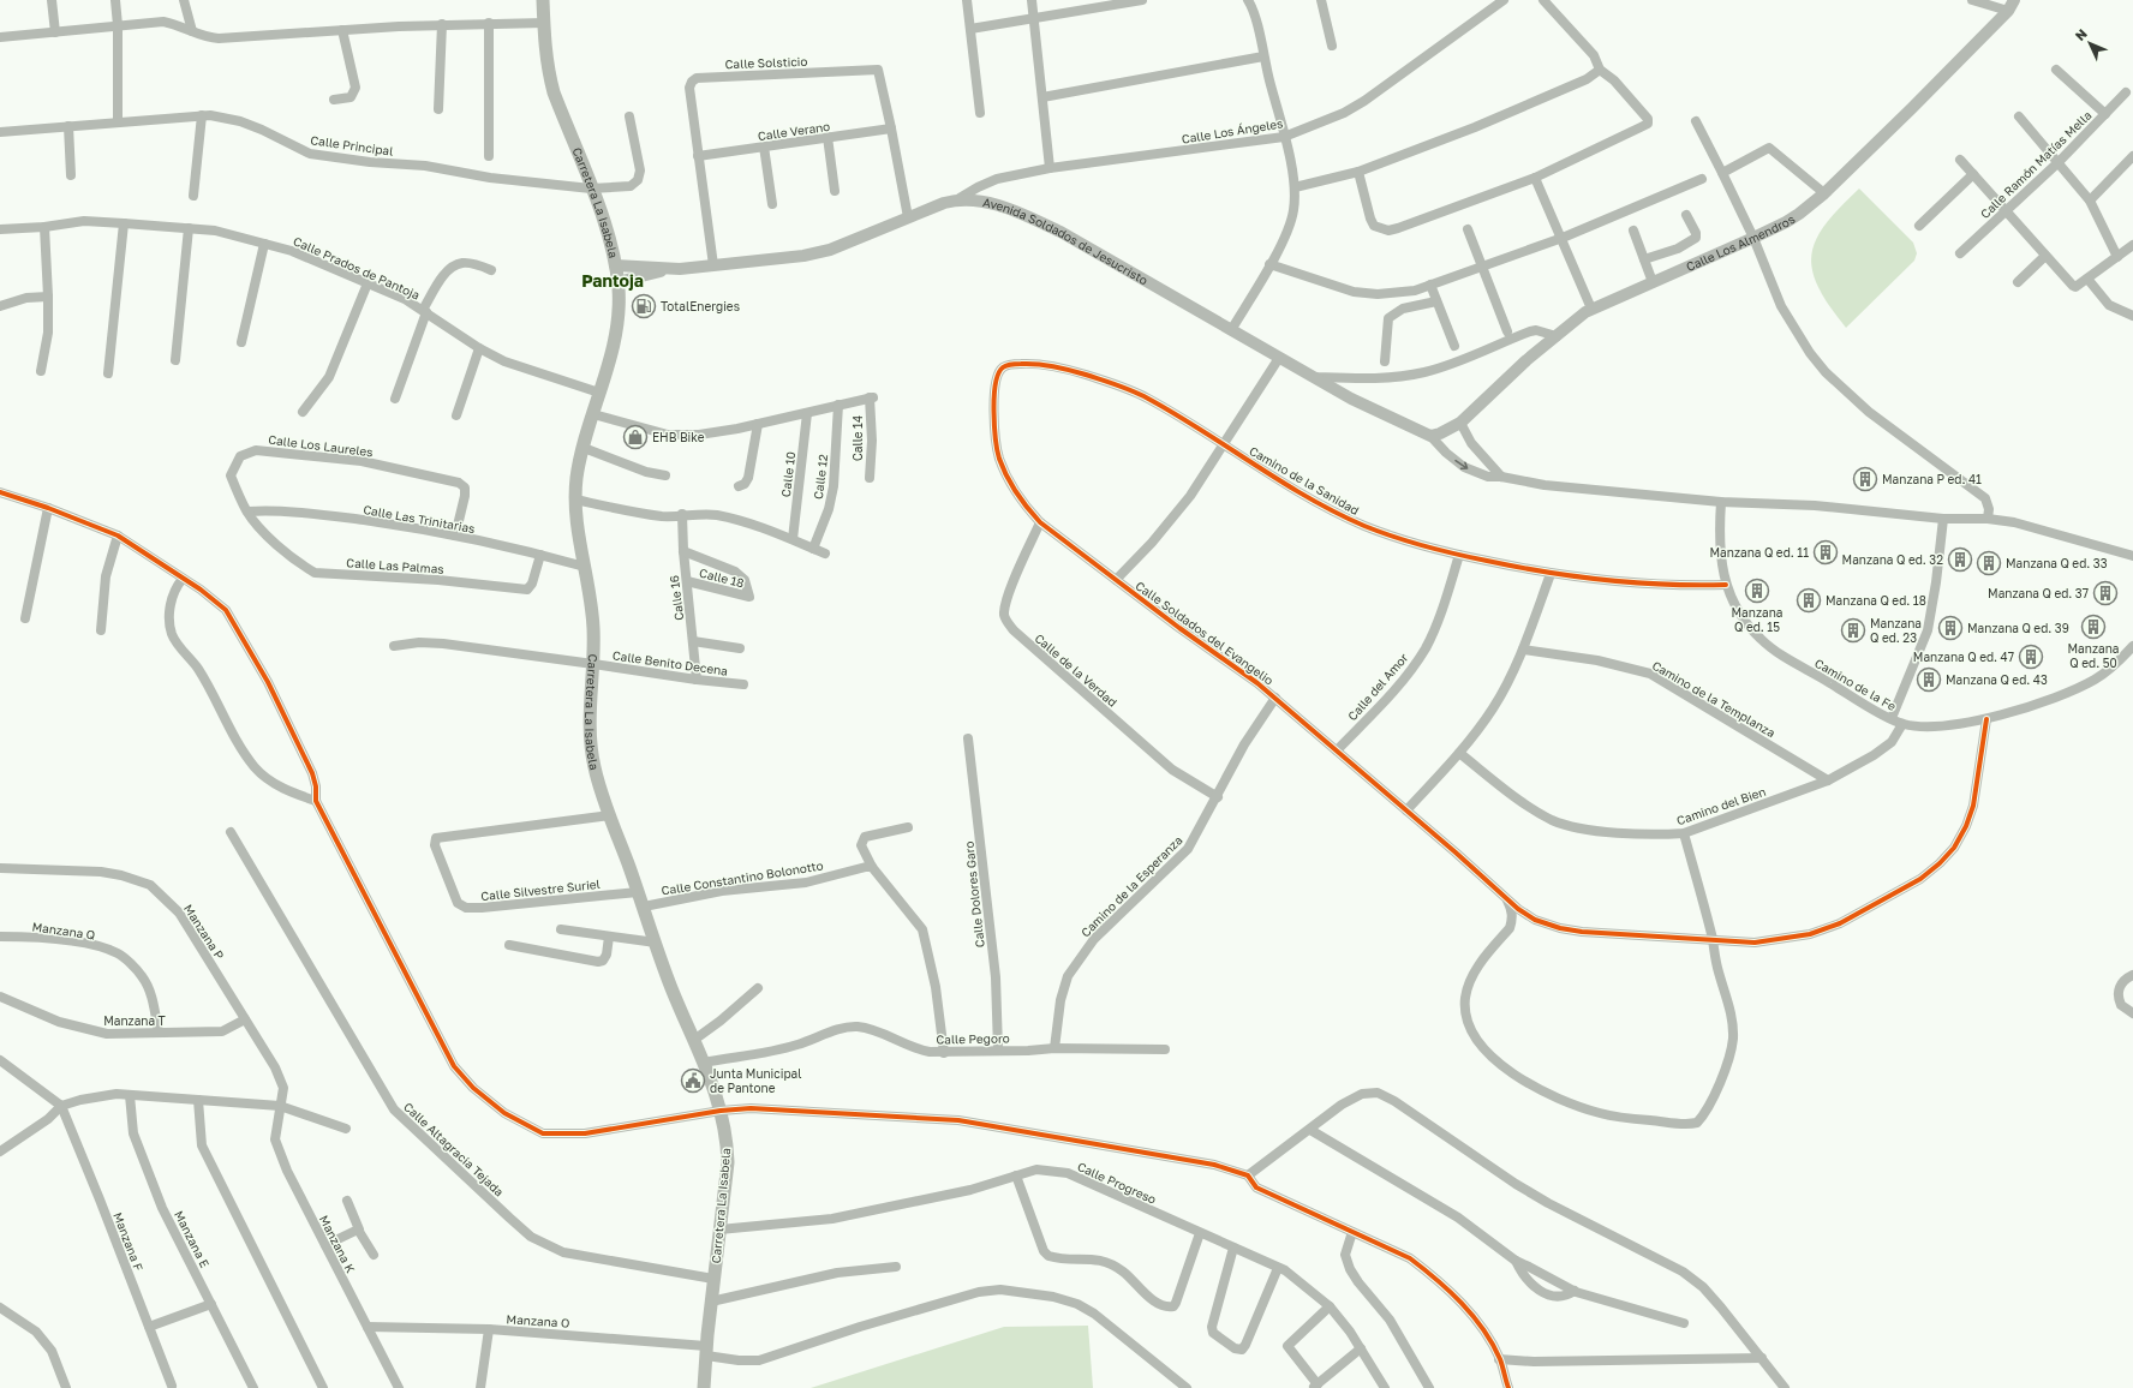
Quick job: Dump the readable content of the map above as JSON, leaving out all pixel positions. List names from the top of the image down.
{
  "streets": {
    "main road": ["Carretera La Isabela"],
    "street": [
      "Calle Solsticio",
      "Calle Verano",
      "Calle Los Ángeles",
      "Calle Principal",
      "Calle Ramón Matías Mella",
      "Calle Los Almendros",
      "Avenida Soldados de Jesucristo",
      "Calle Prados de Pantoja",
      "Calle 14",
      "Calle Los Laureles",
      "Calle 10",
      "Calle 12",
      "Camino de la Sanidad",
      "Calle Las Trinitarias",
      "Calle Las Palmas",
      "Calle 18",
      "Calle 16",
      "Calle Soldados del Evangelio",
      "Calle Benito Decena",
      "Calle de la Verdad",
      "Camino de la Fe",
      "Calle del Amor",
      "Camino de la Templanza",
      "Camino del Bien",
      "Calle Constantino Bolonotto",
      "Camino de la Esperanza",
      "Calle Silvestre Suriel",
      "Calle Dolores Garo",
      "Manzana Q",
      "Manzana P",
      "Manzana T",
      "Calle Pegoro",
      "Calle Altagracia Tejada",
      "Calle Progreso",
      "Manzana E",
      "Manzana F",
      "Manzana K",
      "Manzana O"
    ]
  },
  "crossings": [
    ["Calle Solsticio", "Calle Verano"],
    ["Calle Solsticio", "Avenida Soldados de Jesucristo"],
    ["Calle Los Ángeles", "Avenida Soldados de Jesucristo"],
    ["Calle Principal", "Carretera La Isabela"],
    ["Carretera La Isabela", "Avenida Soldados de Jesucristo"],
    ["Carretera La Isabela", "Calle Prados de Pantoja"],
    ["Carretera La Isabela", "Calle Las Trinitarias"],
    ["Carretera La Isabela", "Calle Benito Decena"],
    ["Carretera La Isabela", "Calle Constantino Bolonotto"],
    ["Carretera La Isabela", "Calle Silvestre Suriel"],
    ["Carretera La Isabela", "Calle Pegoro"],
    ["Carretera La Isabela", "Calle Altagracia Tejada"],
    ["Carretera La Isabela", "Calle Progreso"],
    ["Carretera La Isabela", "Manzana O"],
    ["Calle Los Almendros", "Avenida Soldados de Jesucristo"],
    ["Calle 14", "Calle 12"],
    ["Calle Los Laureles", "Calle Las Trinitarias"],
    ["Calle Los Laureles", "Calle Las Palmas"],
    ["Camino de la Sanidad", "Calle Soldados del Evangelio"],
    ["Camino de la Sanidad", "Camino de la Fe"],
    ["Camino de la Sanidad", "Calle del Amor"],
    ["Calle Las Trinitarias", "Calle Las Palmas"],
    ["Calle 18", "Calle 16"],
    ["Calle 16", "Calle Benito Decena"],
    ["Calle Soldados del Evangelio", "Calle de la Verdad"],
    ["Calle Soldados del Evangelio", "Camino de la Fe"],
    ["Calle Soldados del Evangelio", "Calle del Amor"],
    ["Calle Soldados del Evangelio", "Camino de la Esperanza"],
    ["Calle de la Verdad", "Camino de la Esperanza"],
    ["Camino de la Fe", "Camino del Bien"],
    ["Camino de la Templanza", "Camino del Bien"],
    ["Camino de la Esperanza", "Calle Pegoro"],
    ["Calle Dolores Garo", "Calle Pegoro"],
    ["Manzana Q", "Manzana T"],
    ["Manzana P", "Manzana T"],
    ["Manzana P", "Manzana K"],
    ["Manzana K", "Manzana O"]
  ],
  "districts": ["Pantoja"],
  "places": {
    "fuel station": ["TotalEnergies"],
    "shop": ["EHB Bike"],
    "building": [
      "Manzana P ed. 41",
      "Manzana Q ed. 11",
      "Manzana Q ed. 32",
      "Manzana Q ed. 33",
      "Manzana Q ed. 15",
      "Manzana Q ed. 37",
      "Manzana Q ed. 18",
      "Manzana Q ed. 50",
      "Manzana Q ed. 39",
      "Manzana Q ed. 23",
      "Manzana Q ed. 47",
      "Manzana Q ed. 43"
    ],
    "public building": ["Junta Municipal de Pantone"]
  },
  "north": "top left"
}
